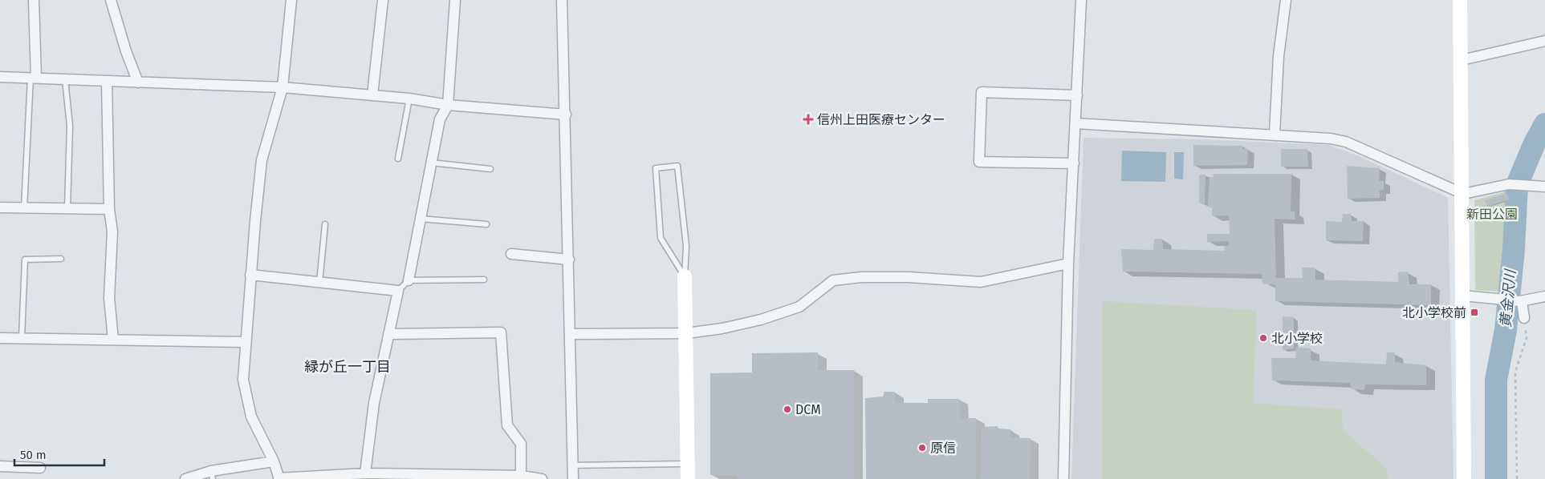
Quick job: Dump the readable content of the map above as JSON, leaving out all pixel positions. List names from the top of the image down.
{
  "districts": ["緑が丘一丁目"],
  "water": ["黄金沢川"],
  "parks": ["新田公園"],
  "places": {
    "health": ["信州上田医療センター"],
    "transit": ["北小学校前"],
    "other": ["北小学校", "DCM", "原信"]
  },
  "scale_bar": "50 m"
}
